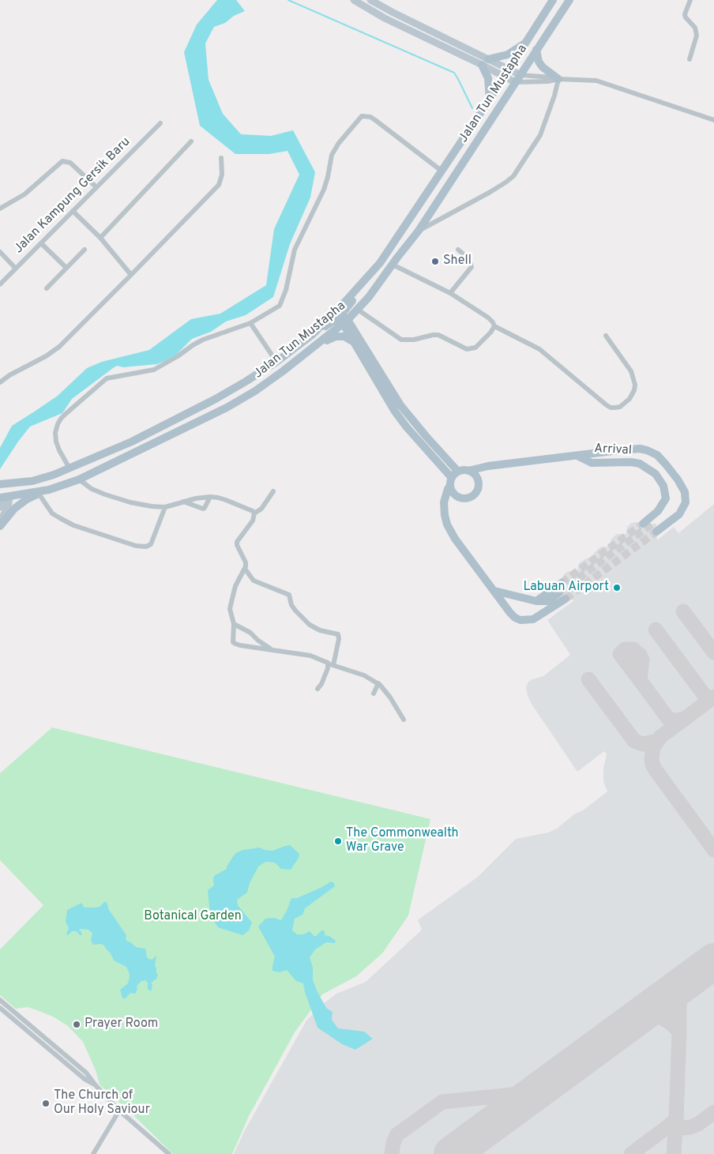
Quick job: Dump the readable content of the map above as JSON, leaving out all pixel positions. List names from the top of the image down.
{
  "streets": {
    "main road": ["Jalan Tun Mustapha", "Arrival"],
    "street": ["Jalan Kampung Gersik Baru"]
  },
  "parks": ["Botanical Garden"],
  "places": [
    "Shell",
    "Labuan Airport",
    "The Commonwealth War Grave",
    "Prayer Room",
    "The Church of Our Holy Saviour"
  ]
}
